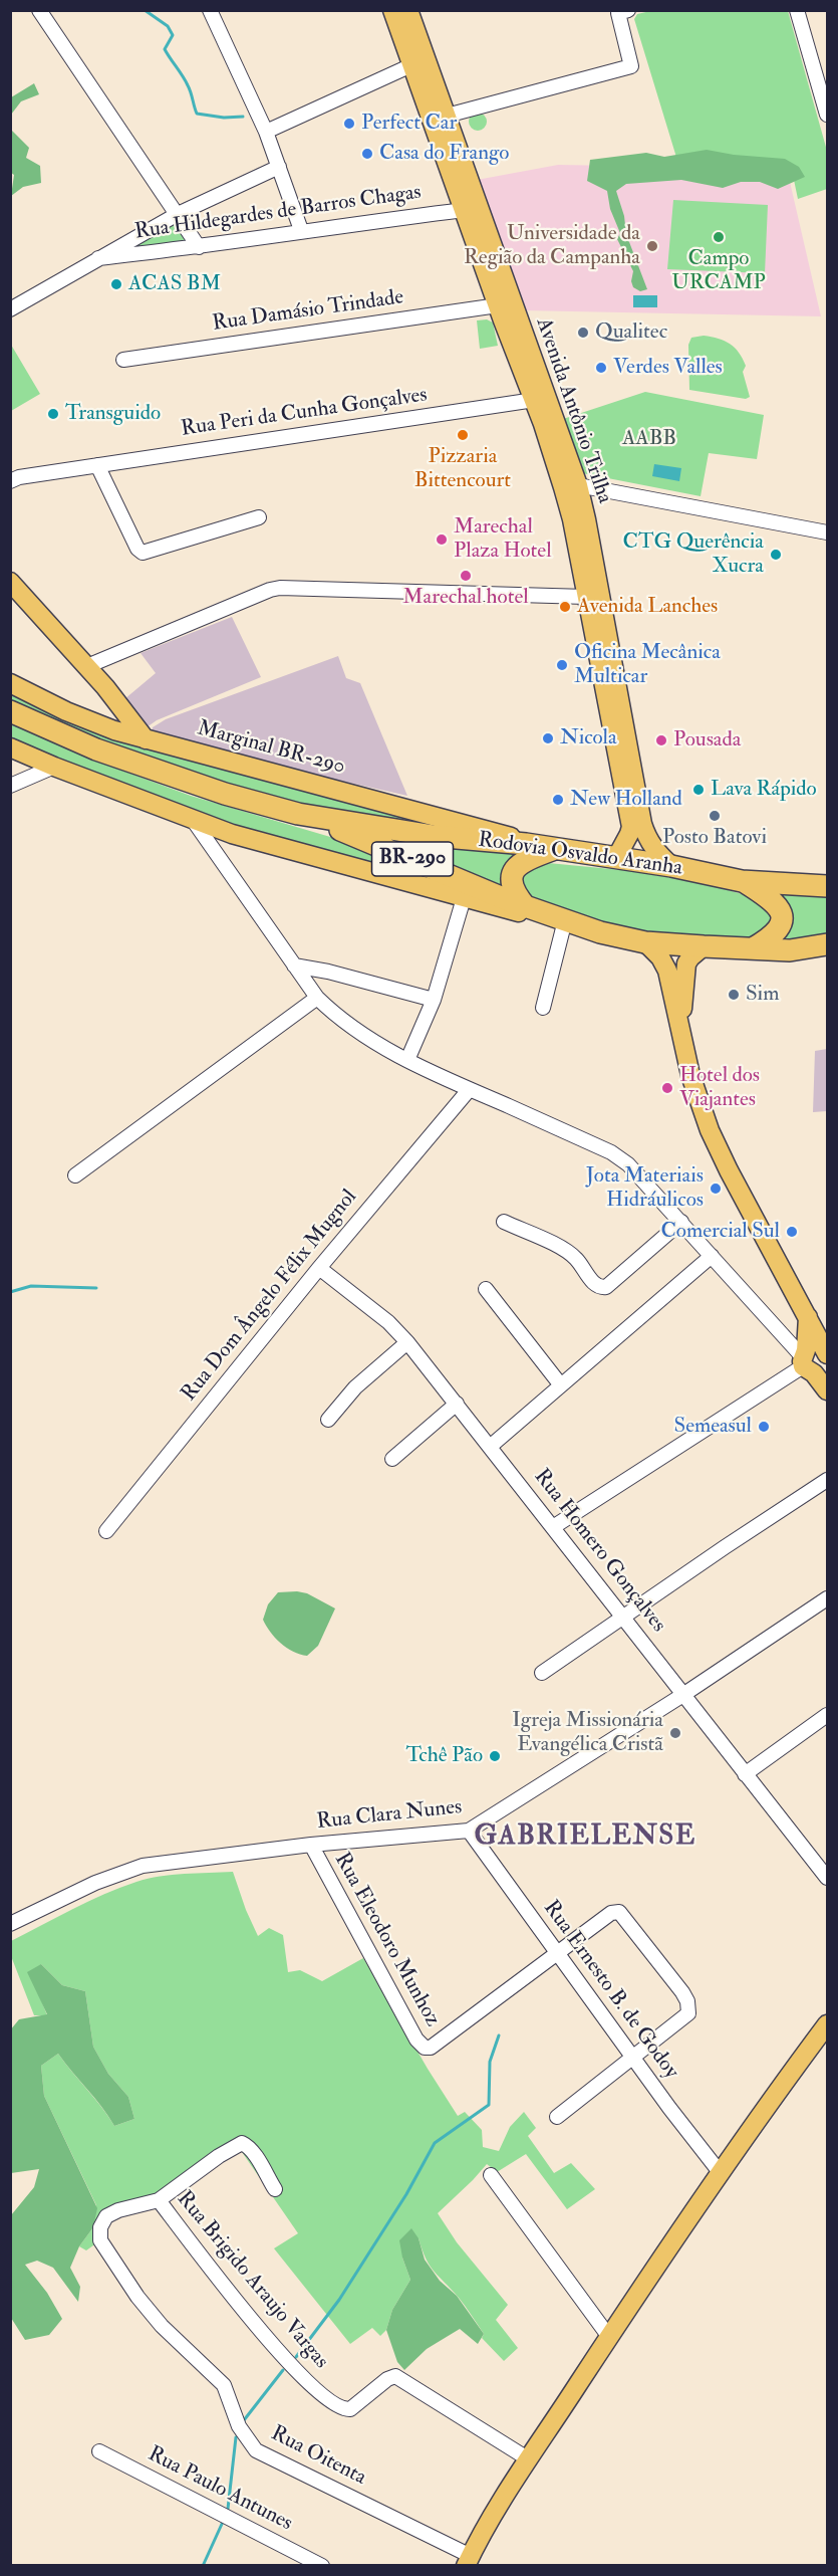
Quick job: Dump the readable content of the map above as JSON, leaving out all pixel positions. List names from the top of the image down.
{
  "streets": {
    "highway": ["Rodovia Osvaldo Aranha", "BR-290"],
    "main road": ["Avenida Antônio Trilha", "Marginal BR-290"],
    "street": [
      "Rua Hildegardes de Barros Chagas",
      "Rua Damásio Trindade",
      "Rua Peri da Cunha Gonçalves",
      "Rua Dom Ângelo Félix Mugnol",
      "Rua Homero Gonçalves",
      "Rua Clara Nunes",
      "Rua Eleodoro Munhoz",
      "Rua Ernesto B. de Godoy",
      "Rua Brigido Araujo Vargas",
      "Rua Oitenta",
      "Rua Paulo Antunes"
    ]
  },
  "crossings": [
    ["Rua Hildegardes de Barros Chagas", "Avenida Antônio Trilha"],
    ["Rua Damásio Trindade", "Avenida Antônio Trilha"],
    ["Avenida Antônio Trilha", "Rua Peri da Cunha Gonçalves"],
    ["Avenida Antônio Trilha", "Rodovia Osvaldo Aranha"],
    ["Marginal BR-290", "Rodovia Osvaldo Aranha"],
    ["Rodovia Osvaldo Aranha", "BR-290"],
    ["Rua Dom Ângelo Félix Mugnol", "Rua Homero Gonçalves"],
    ["Rua Homero Gonçalves", "Rua Clara Nunes"],
    ["Rua Clara Nunes", "Rua Eleodoro Munhoz"],
    ["Rua Clara Nunes", "Rua Ernesto B. de Godoy"],
    ["Rua Eleodoro Munhoz", "Rua Ernesto B. de Godoy"],
    ["Rua Brigido Araujo Vargas", "Rua Oitenta"]
  ],
  "districts": ["GABRIELENSE"],
  "parks": ["AABB"],
  "places": [
    "Perfect Car",
    "Casa do Frango",
    "Campo URCAMP",
    "Universidade da Região da Campanha",
    "ACAS BM",
    "Qualitec",
    "Verdes Valles",
    "Transguido",
    "Pizzaria Bittencourt",
    "Marechal Plaza Hotel",
    "CTG Querência Xucra",
    "Marechal hotel",
    "Avenida Lanches",
    "Oficina Mecânica Multicar",
    "Nicola",
    "Pousada",
    "Lava Rápido",
    "New Holland",
    "Posto Batovi",
    "Sim",
    "Hotel dos Viajantes",
    "Jota Materiais Hidráulicos",
    "Comercial Sul",
    "Semeasul",
    "Igreja Missionária Evangélica Cristã",
    "Tchê Pão"
  ]
}
